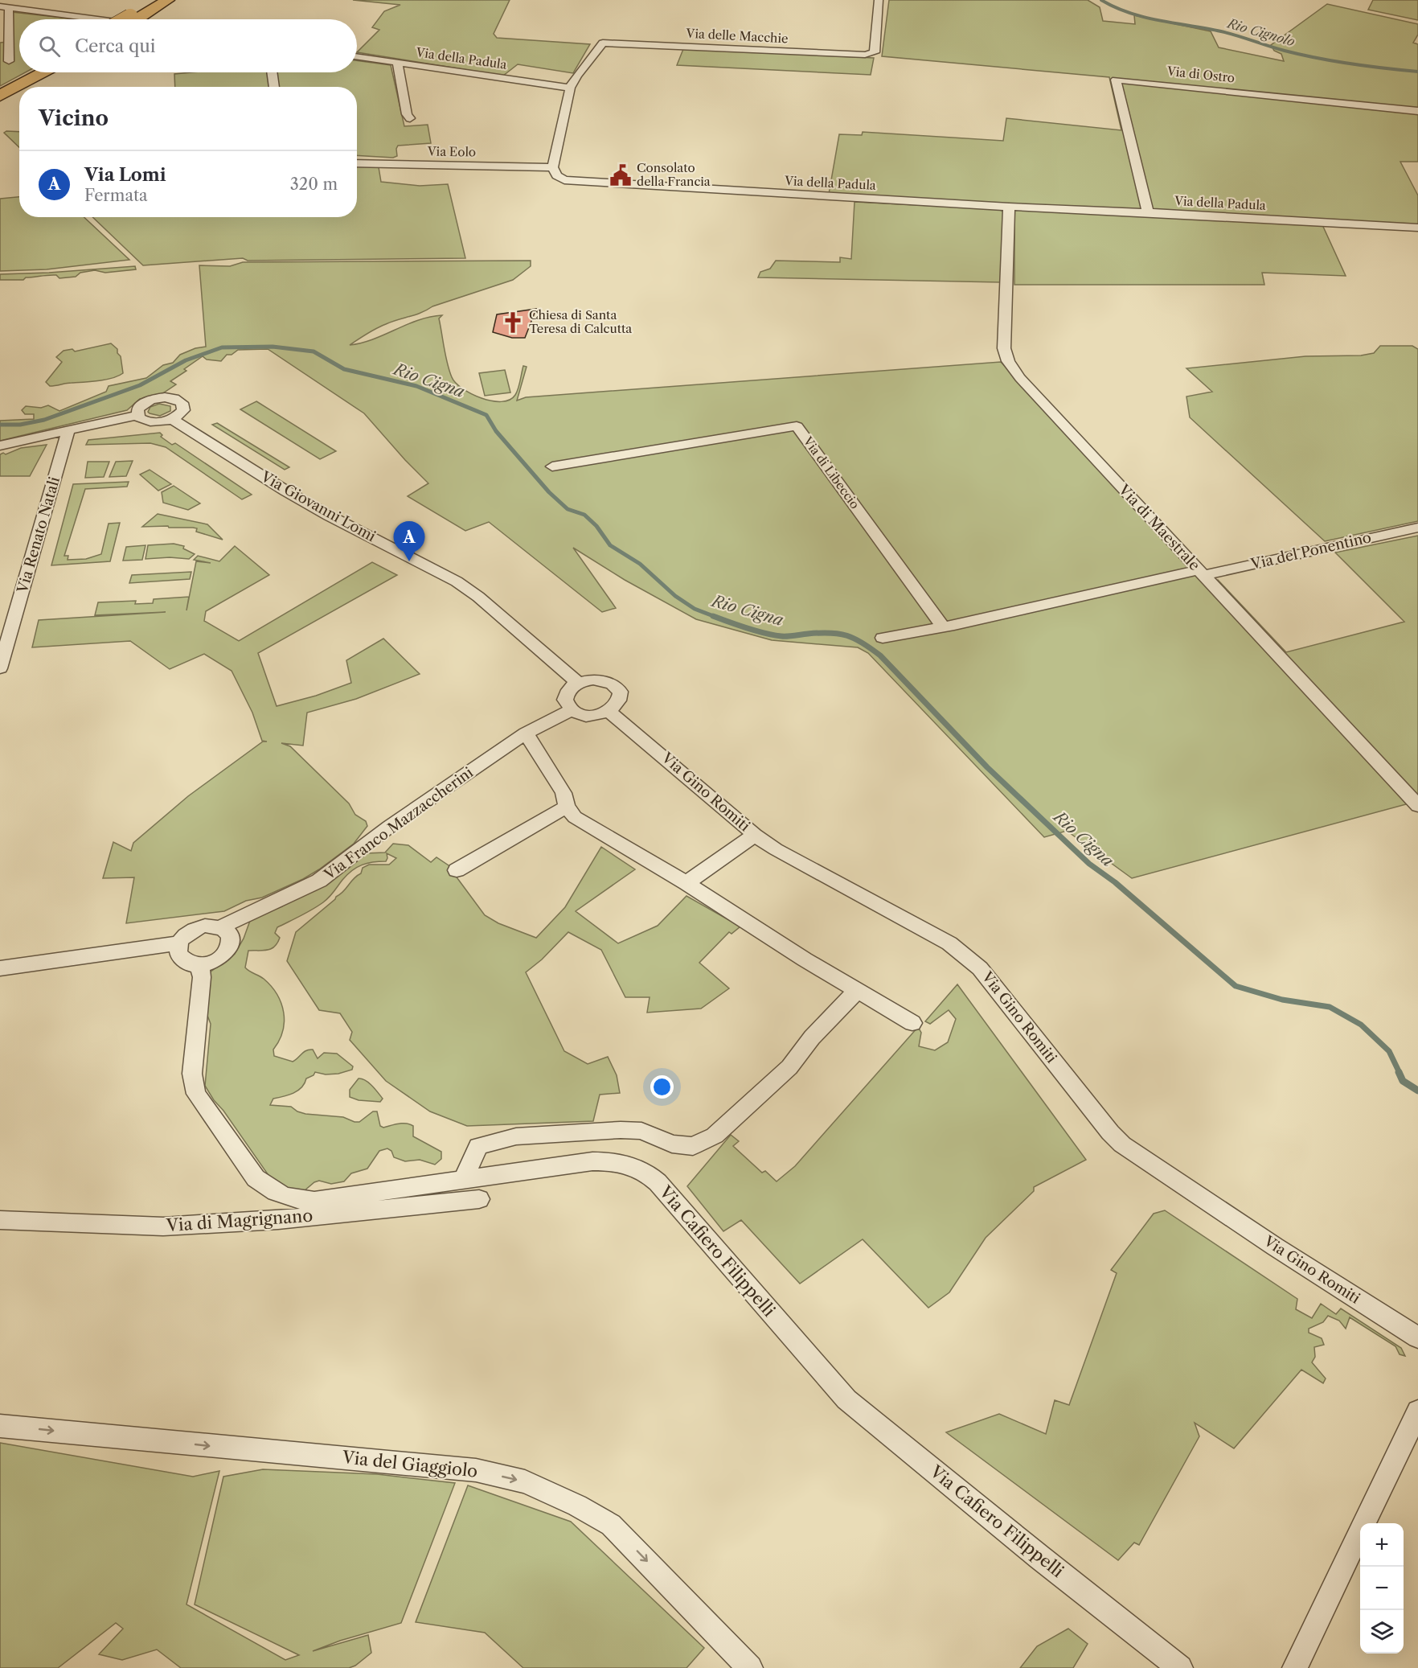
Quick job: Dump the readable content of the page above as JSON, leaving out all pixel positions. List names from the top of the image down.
{
  "streets": {
    "street": [
      "Via delle Macchie",
      "Via della Padula",
      "Via di Ostro",
      "Via Eolo",
      "Via di Libeccio",
      "Via Giovanni Lomi",
      "Via di Maestrale",
      "Via Renato Natali",
      "Via del Ponentino",
      "Via Gino Romiti",
      "Via Franco Mazzaccherini",
      "Via di Magrignano",
      "Via Cafiero Filippelli",
      "Via del Giaggiolo"
    ]
  },
  "crossings": [
    ["Via delle Macchie", "Via della Padula"],
    ["Via della Padula", "Via di Ostro"],
    ["Via della Padula", "Via Eolo"],
    ["Via della Padula", "Via di Maestrale"],
    ["Via Giovanni Lomi", "Via Gino Romiti"],
    ["Via Giovanni Lomi", "Via Franco Mazzaccherini"],
    ["Via di Maestrale", "Via del Ponentino"],
    ["Via Gino Romiti", "Via Franco Mazzaccherini"],
    ["Via Franco Mazzaccherini", "Via Cafiero Filippelli"]
  ],
  "one_way": ["Via del Giaggiolo"],
  "water": ["Rio Cignolo", "Rio Cigna"],
  "places": {
    "public building": ["Consolato della Francia"],
    "church": ["Chiesa di Santa Teresa di Calcutta"]
  },
  "page": {
    "search": "Cerca qui",
    "heading": "Vicino",
    "list": [
      {
        "mark": "A",
        "name": "Via Lomi",
        "note": "Fermata",
        "value": "320 m"
      }
    ],
    "pins": "A",
    "map_buttons": ["+", "−"]
  }
}
